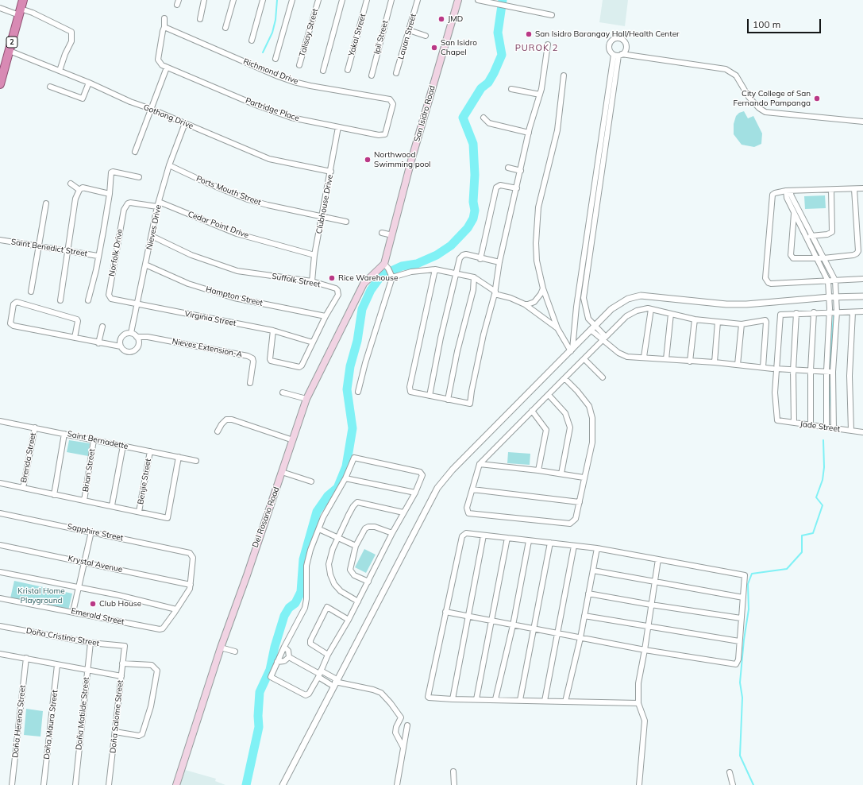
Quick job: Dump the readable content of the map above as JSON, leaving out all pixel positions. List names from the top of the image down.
{
  "streets": {
    "highway": ["2"],
    "main road": ["San Isidro Road", "Del Rosario Road"],
    "street": [
      "Talisay Street",
      "Yakal Street",
      "Lauan Street",
      "Ipil Street",
      "Richmond Drive",
      "Partridge Place",
      "Gothong Drive",
      "Ports Mouth Street",
      "Clubhouse Drive",
      "Cedar Point Drive",
      "Nieves Drive",
      "Saint Benedict Street",
      "Norfolk Drive",
      "Suffolk Street",
      "Hampton Street",
      "Virginia Street",
      "Nieves Extension-A",
      "Jade Street",
      "Saint Bernadette",
      "Brenda Street",
      "Brian Street",
      "Benjie Street",
      "Sapphire Street",
      "Krystal Avenue",
      "Emerald Street",
      "Doña Cristina Street",
      "Doña Matilde Street",
      "Doña Salome Street",
      "Doña Herena Street",
      "Doña Maura Street"
    ]
  },
  "crossings": [
    ["2", "Gothong Drive"],
    ["Richmond Drive", "Partridge Place"],
    ["Partridge Place", "Clubhouse Drive"],
    ["San Isidro Road", "Del Rosario Road"],
    ["Gothong Drive", "Clubhouse Drive"],
    ["Gothong Drive", "Nieves Drive"],
    ["Ports Mouth Street", "Clubhouse Drive"],
    ["Ports Mouth Street", "Nieves Drive"],
    ["Clubhouse Drive", "Cedar Point Drive"],
    ["Clubhouse Drive", "Suffolk Street"],
    ["Cedar Point Drive", "Nieves Drive"],
    ["Cedar Point Drive", "Norfolk Drive"],
    ["Nieves Drive", "Suffolk Street"],
    ["Nieves Drive", "Hampton Street"],
    ["Nieves Drive", "Virginia Street"],
    ["Nieves Drive", "Nieves Extension-A"],
    ["Norfolk Drive", "Virginia Street"],
    ["Suffolk Street", "Hampton Street"],
    ["Suffolk Street", "Virginia Street"],
    ["Saint Bernadette", "Brenda Street"],
    ["Saint Bernadette", "Brian Street"],
    ["Saint Bernadette", "Benjie Street"],
    ["Sapphire Street", "Krystal Avenue"],
    ["Doña Cristina Street", "Doña Matilde Street"],
    ["Doña Cristina Street", "Doña Salome Street"]
  ],
  "districts": ["PUROK 2"],
  "parks": ["Kristal Home Playground"],
  "places": [
    "JMD",
    "San Isidro Barangay Hall/Health Center",
    "San Isidro Chapel",
    "City College of San Fernando Pampanga",
    "Northwood Swimming pool",
    "Rice Warehouse",
    "Club House"
  ],
  "scale_bar": "100 m"
}
